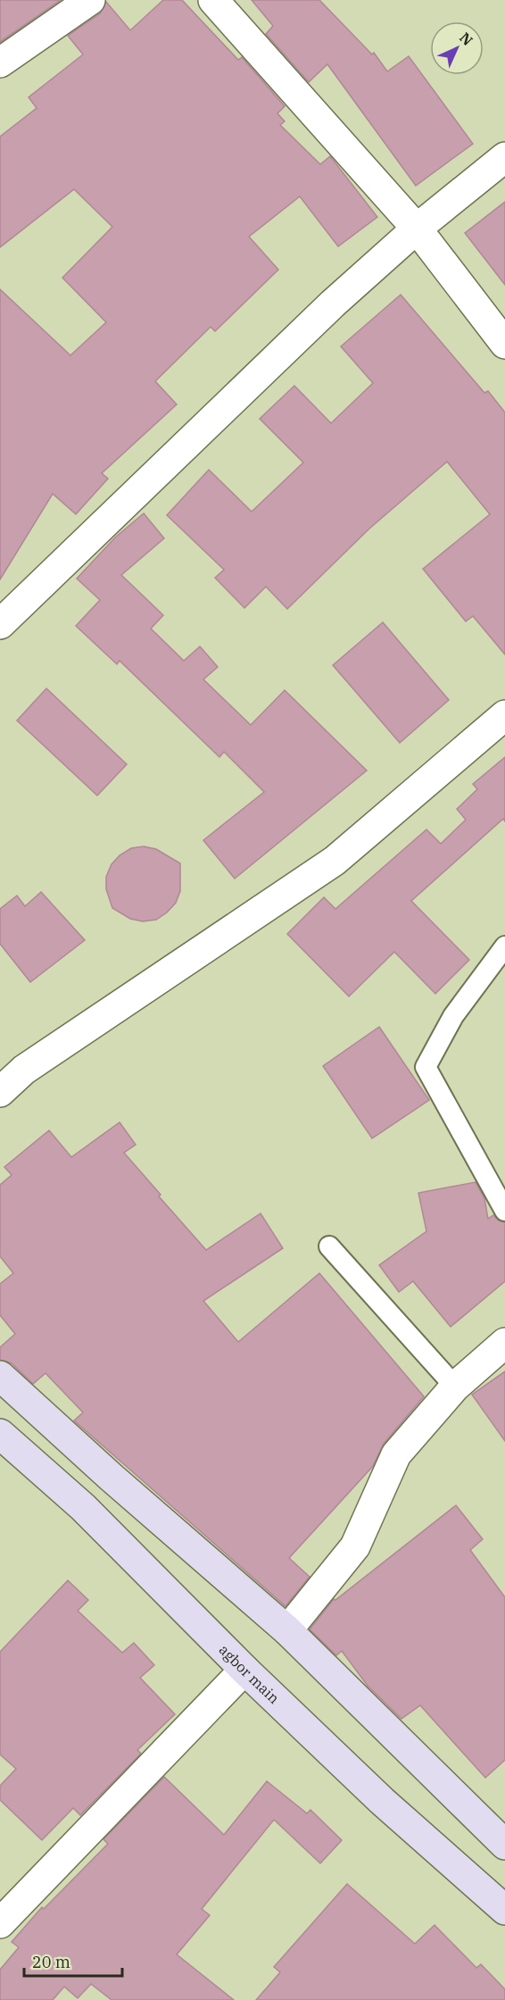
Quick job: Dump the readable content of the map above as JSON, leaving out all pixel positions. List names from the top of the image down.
{
  "streets": {
    "main road": ["agbor main"]
  },
  "scale_bar": "20 m",
  "north": "top right"
}
